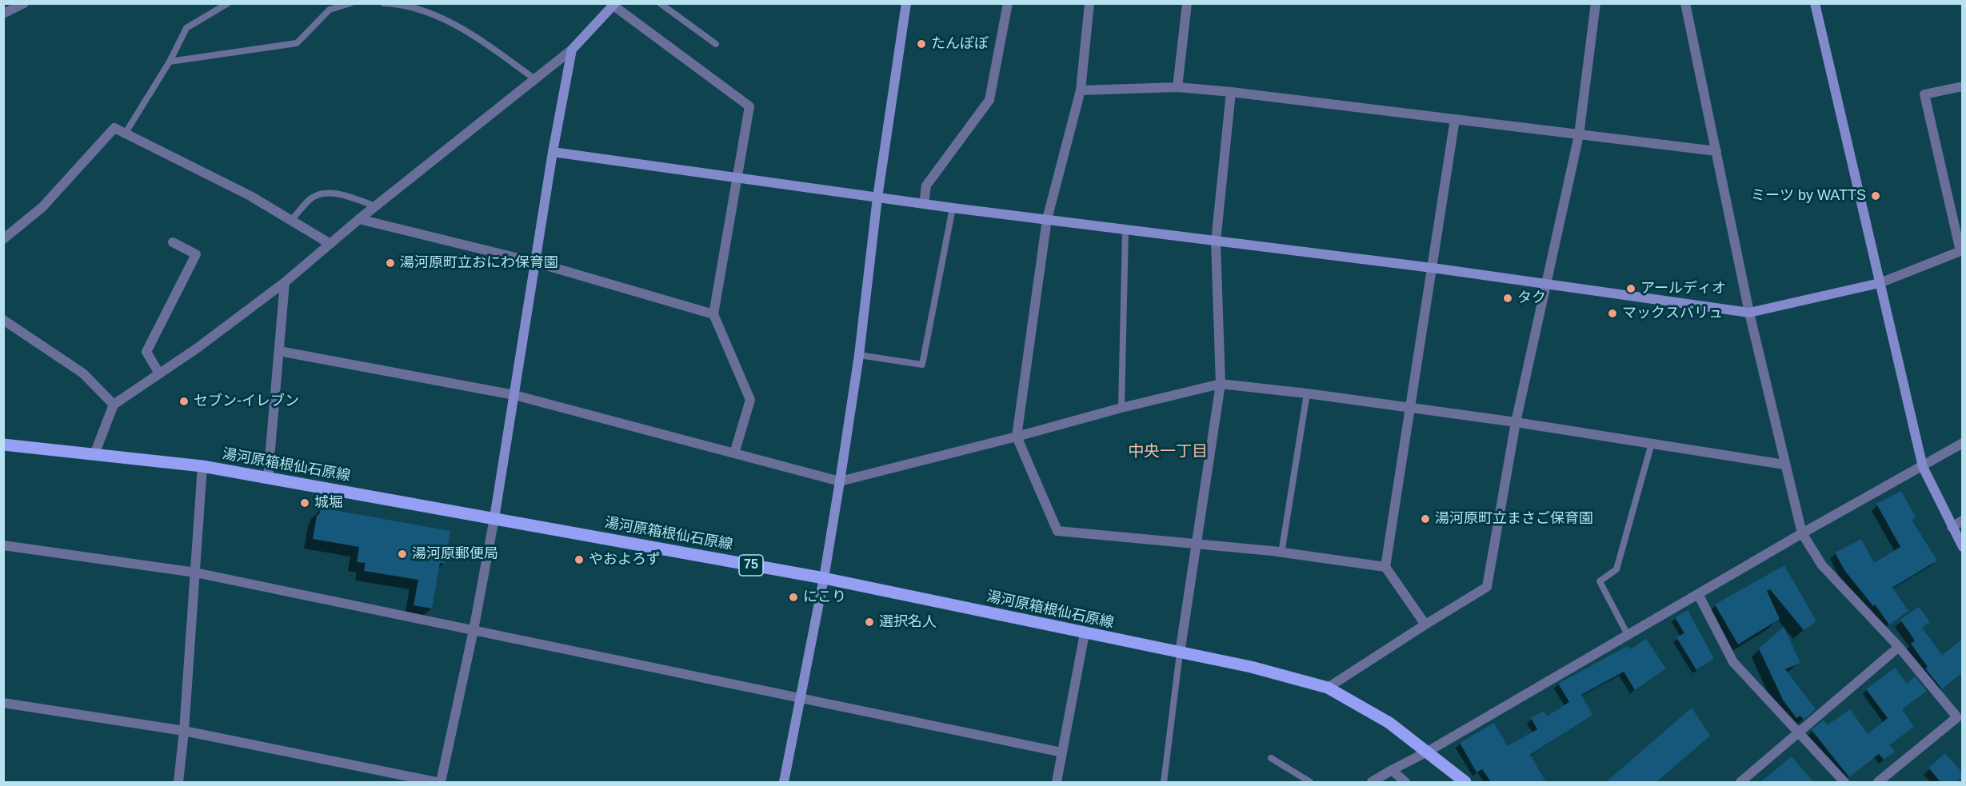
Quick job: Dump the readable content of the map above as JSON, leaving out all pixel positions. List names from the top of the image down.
{
  "streets": {
    "main road": ["湯河原箱根仙石原線", "75"]
  },
  "districts": ["中央一丁目"],
  "places": [
    "たんぽぽ",
    "ミーツ by WATTS",
    "湯河原町立おにわ保育園",
    "アールディオ",
    "タク",
    "マックスバリュ",
    "セブン-イレブン",
    "城堀",
    "湯河原町立まさご保育園",
    "湯河原郵便局",
    "やおよろず",
    "にこり",
    "選択名人"
  ]
}
